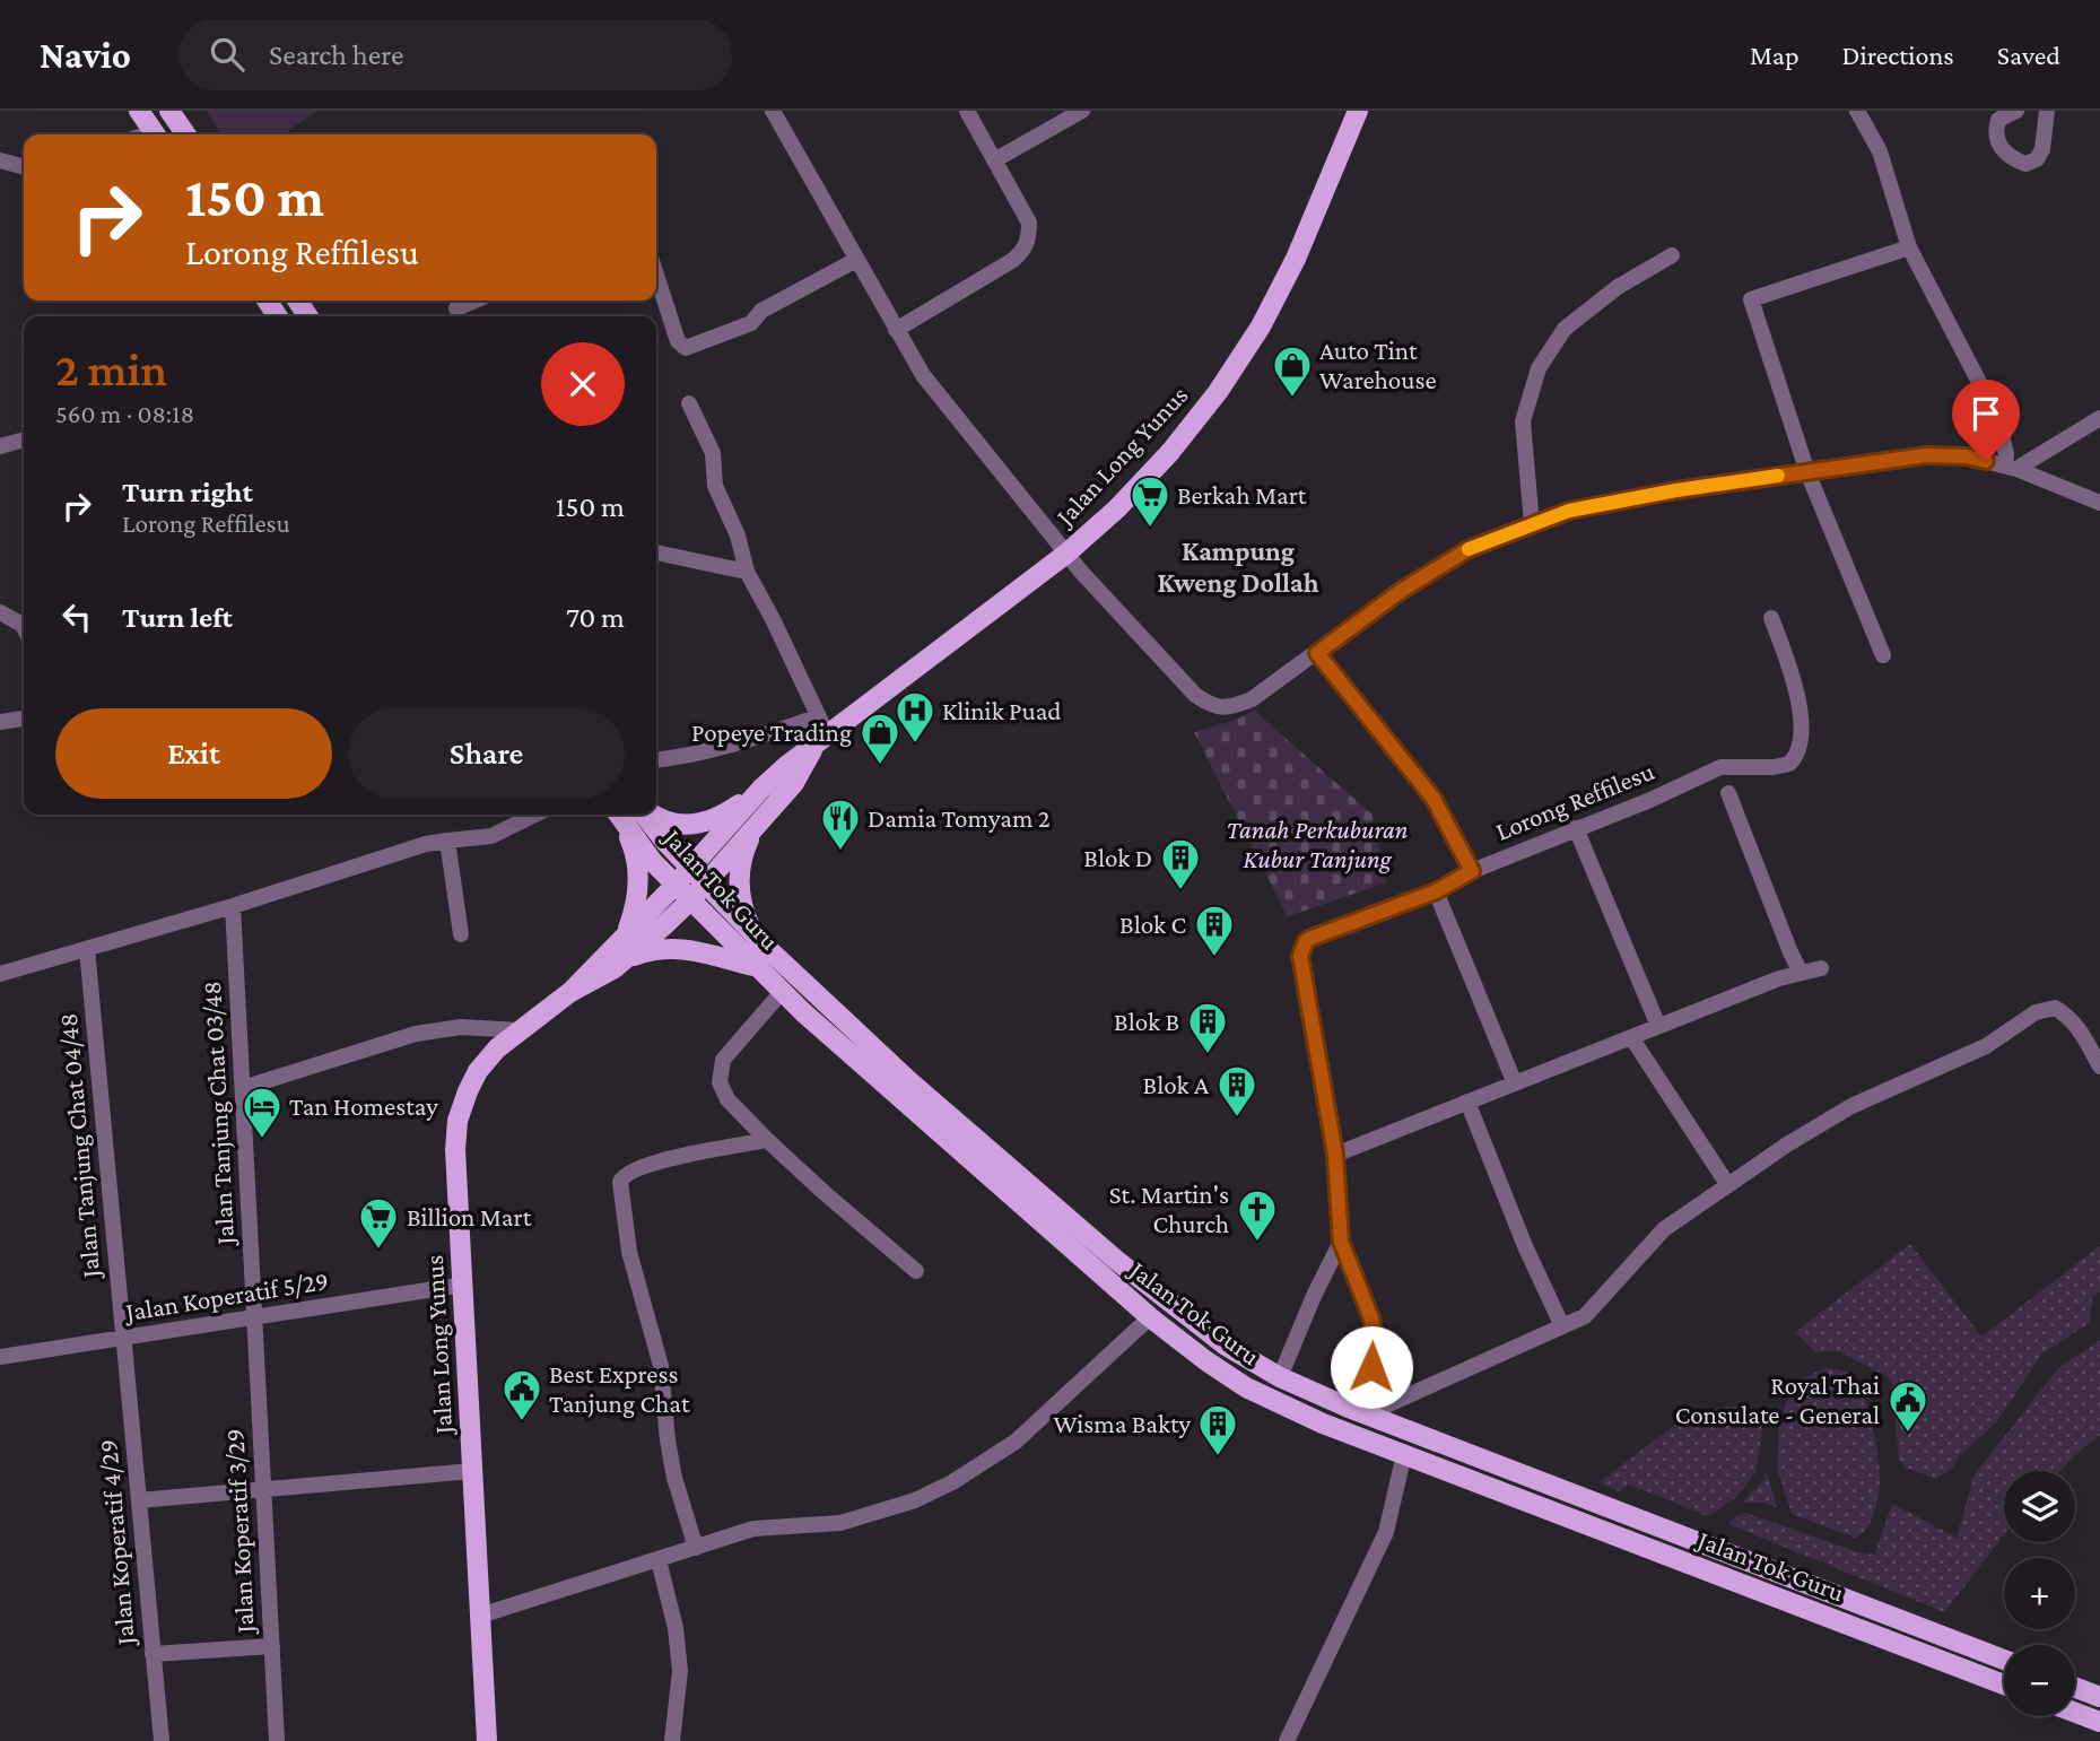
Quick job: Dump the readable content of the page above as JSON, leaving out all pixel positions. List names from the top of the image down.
{
  "streets": {
    "main road": ["Jalan Long Yunus", "Jalan Tok Guru"],
    "street": [
      "Lorong Reffilesu",
      "Jalan Tanjung Chat 03/48",
      "Jalan Tanjung Chat 04/48",
      "Jalan Koperatif 5/29",
      "Jalan Koperatif 3/29",
      "Jalan Koperatif 4/29"
    ]
  },
  "crossings": [
    ["Jalan Long Yunus", "Jalan Tok Guru"],
    ["Jalan Long Yunus", "Jalan Koperatif 5/29"],
    ["Lorong Reffilesu", "Jalan Tok Guru"],
    ["Jalan Tanjung Chat 03/48", "Jalan Koperatif 5/29"],
    ["Jalan Tanjung Chat 03/48", "Jalan Koperatif 3/29"],
    ["Jalan Tanjung Chat 04/48", "Jalan Koperatif 5/29"],
    ["Jalan Tanjung Chat 04/48", "Jalan Koperatif 4/29"],
    ["Jalan Koperatif 5/29", "Jalan Koperatif 3/29"],
    ["Jalan Koperatif 5/29", "Jalan Koperatif 4/29"]
  ],
  "districts": ["Kampung Kweng Dollah"],
  "parks": ["Tanah Perkuburan Kubur Tanjung"],
  "places": {
    "shop": ["Auto Tint Warehouse", "Popeye Trading"],
    "supermarket": ["Berkah Mart", "Billion Mart"],
    "hospital": ["Klinik Puad"],
    "restaurant": ["Damia Tomyam 2"],
    "building": [
      "Blok D",
      "Blok C",
      "Blok B",
      "Blok A",
      "Wisma Bakty"
    ],
    "hotel": ["Tan Homestay"],
    "church": ["St. Martin's Church"],
    "public building": ["Best Express Tanjung Chat", "Royal Thai Consulate - General"]
  },
  "page": {
    "header": "Navio",
    "search": "Search here",
    "nav": ["Map", "Directions", "Saved"],
    "turn": ["150 m", "Lorong Reffilesu"],
    "heading": ["2 min", "560 m · 08:18"],
    "list": [
      {
        "name": "Turn right",
        "note": "Lorong Reffilesu",
        "value": "150 m"
      },
      {
        "name": "Turn left",
        "value": "70 m"
      }
    ],
    "buttons": ["Exit", "Share"],
    "map_buttons": ["+", "−"]
  }
}
